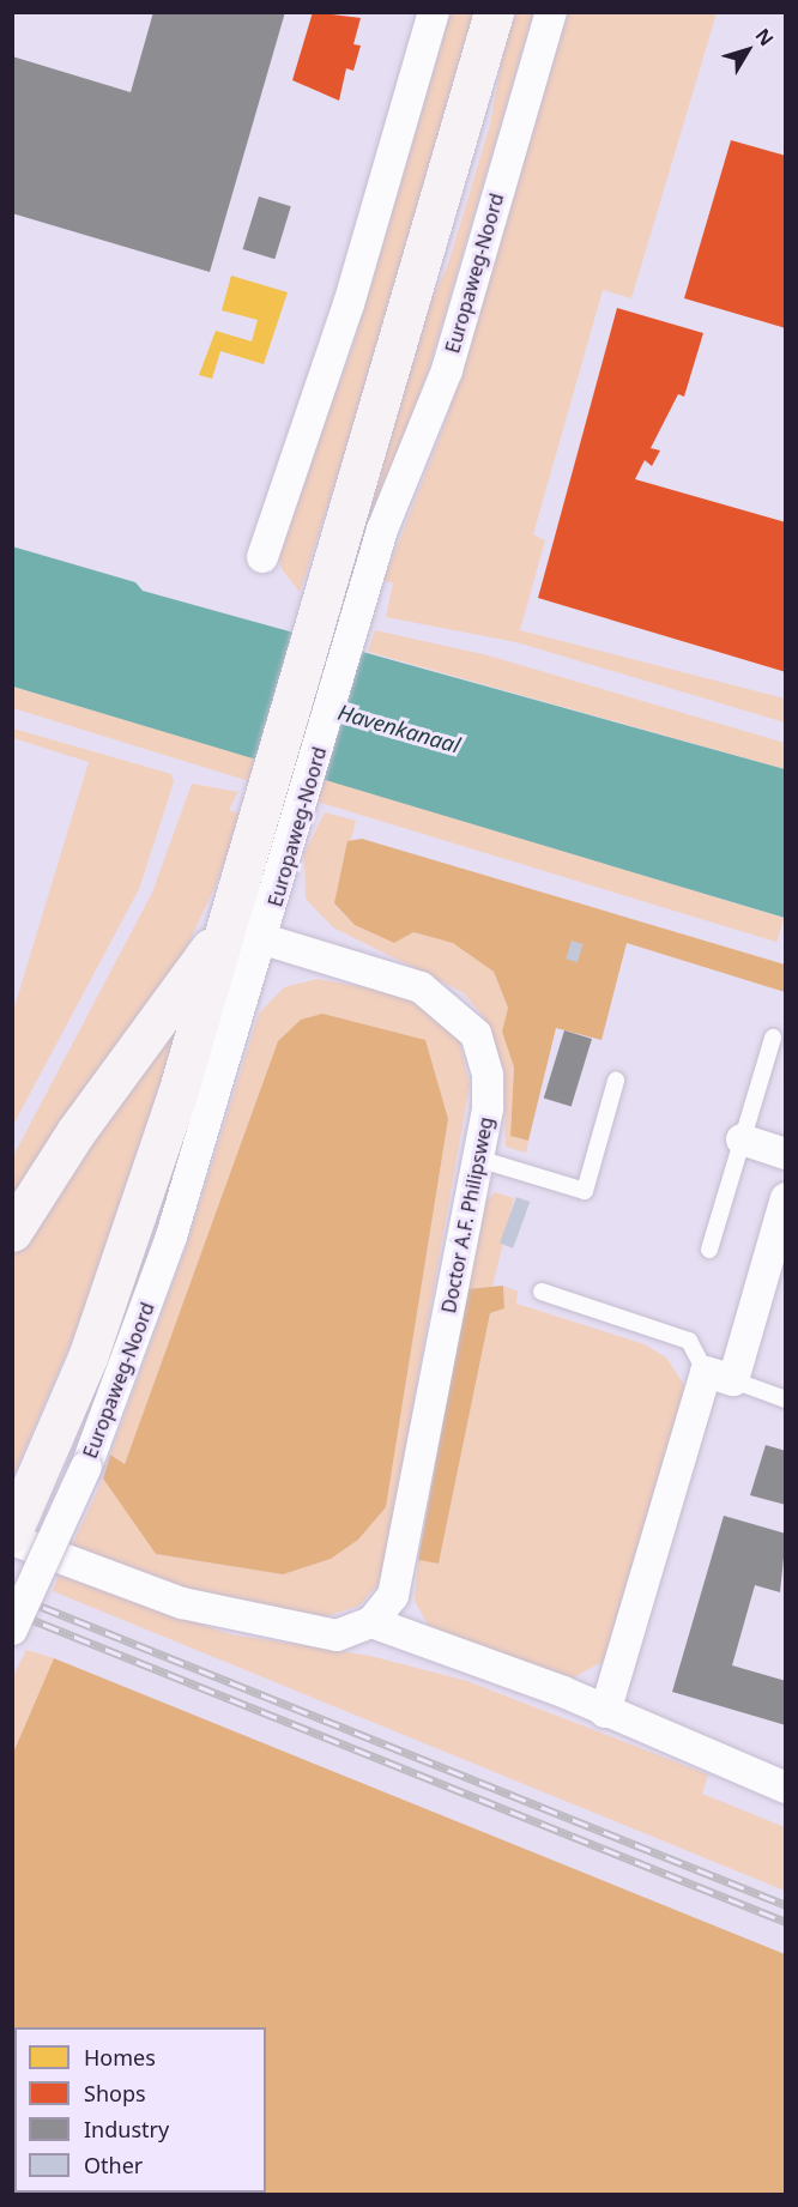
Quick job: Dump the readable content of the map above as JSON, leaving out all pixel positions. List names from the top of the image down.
{
  "streets": {
    "main road": ["Europaweg-Noord"],
    "street": ["Doctor A.F. Philipsweg"]
  },
  "crossings": [
    ["Europaweg-Noord", "Doctor A.F. Philipsweg"]
  ],
  "water": ["Havenkanaal"],
  "legend": [
    "Homes",
    "Shops",
    "Industry",
    "Other"
  ],
  "north": "top right"
}
